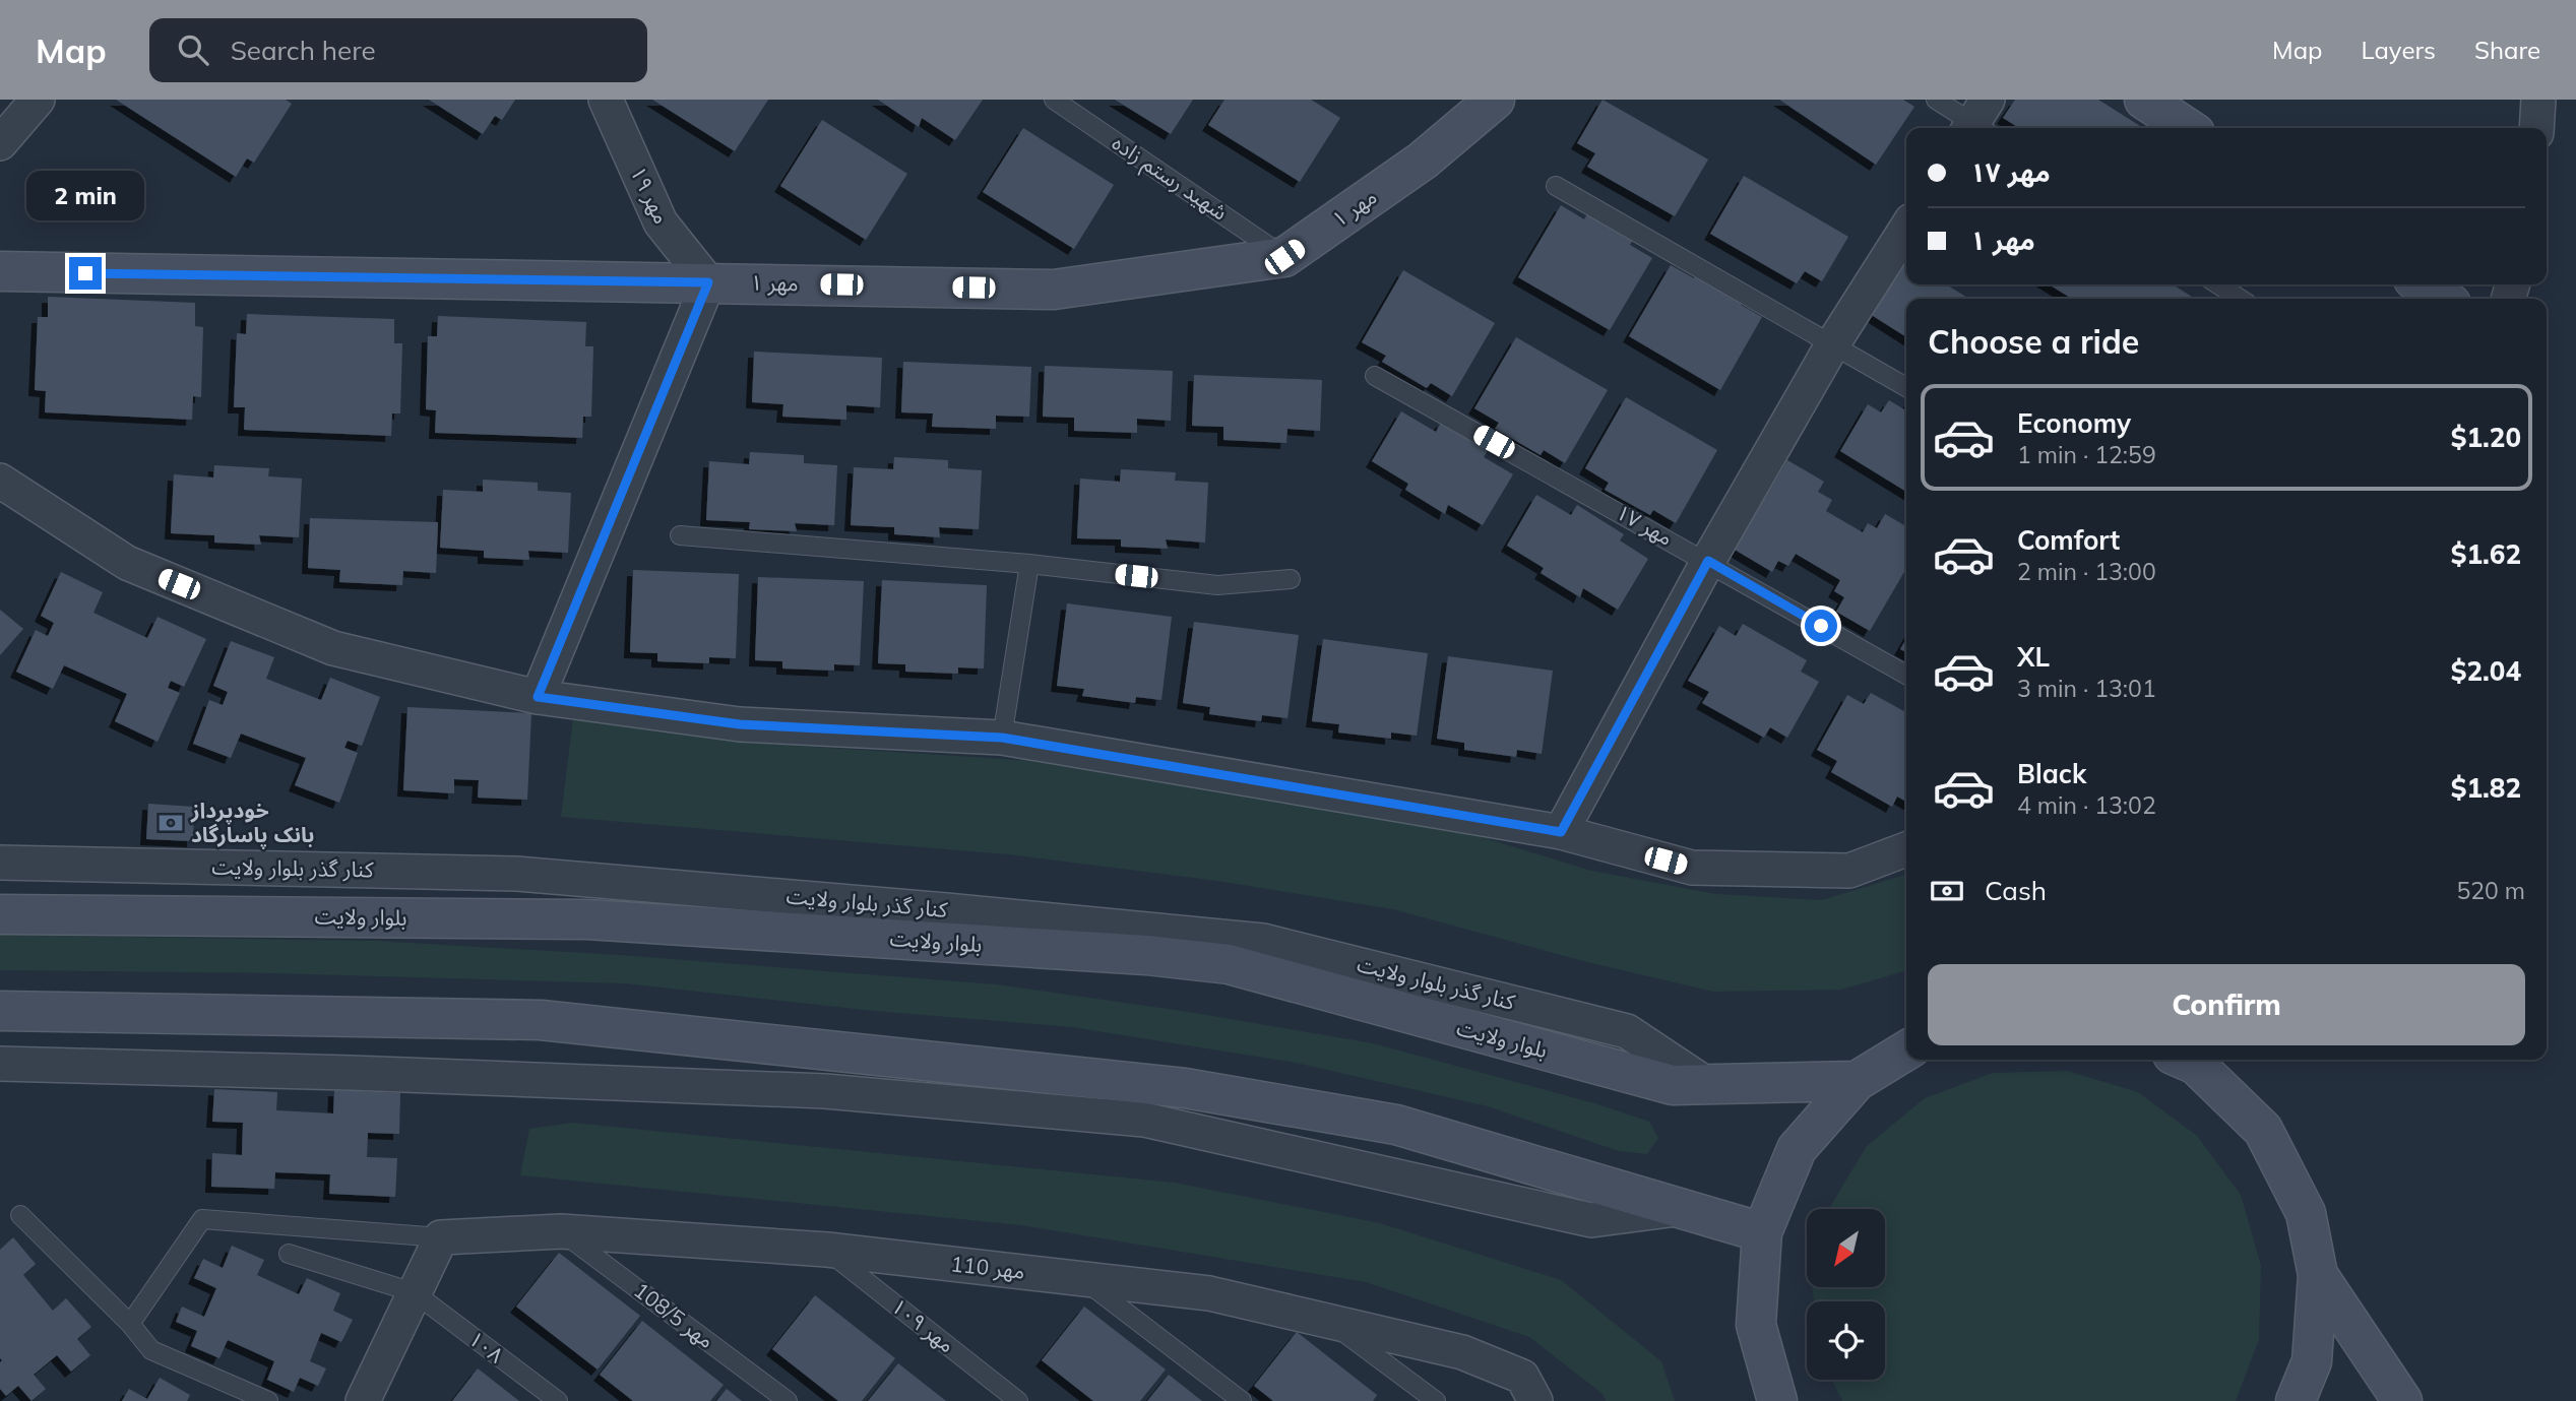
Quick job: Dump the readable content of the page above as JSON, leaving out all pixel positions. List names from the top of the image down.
{
  "streets": {
    "main road": ["مهر ۱", "بلوار ولایت"],
    "street": ["مهر ۱۹", "کنار گذر بلوار ولایت", "مهر 110"],
    "lane": [
      "شهید رستم زاده",
      "مهر ۱۷",
      "مهر 108/5",
      "مهر ۱۰۹",
      "۱۰۸"
    ]
  },
  "crossings": [
    ["شهید رستم زاده", "مهر ۱"],
    ["مهر ۱۹", "مهر ۱"],
    ["کنار گذر بلوار ولایت", "بلوار ولایت"],
    ["مهر 110", "مهر 108/5"],
    ["مهر 110", "مهر ۱۰۹"]
  ],
  "places": {
    "bank": ["خودپرداز بانک پاسارگاد"]
  },
  "north": "bottom left",
  "page": {
    "header": "Map",
    "search": "Search here",
    "nav": ["Map", "Layers", "Share"],
    "banner": ["مهر ۱۷", "مهر ۱"],
    "bubble": "2 min",
    "heading": "Choose a ride",
    "list": [
      {
        "name": "Economy",
        "note": "1 min · 12:59",
        "value": "$1.20"
      },
      {
        "name": "Comfort",
        "note": "2 min · 13:00",
        "value": "$1.62"
      },
      {
        "name": "XL",
        "note": "3 min · 13:01",
        "value": "$2.04"
      },
      {
        "name": "Black",
        "note": "4 min · 13:02",
        "value": "$1.82"
      }
    ],
    "pay": ["Cash", "520 m"],
    "buttons": "Confirm"
  }
}
